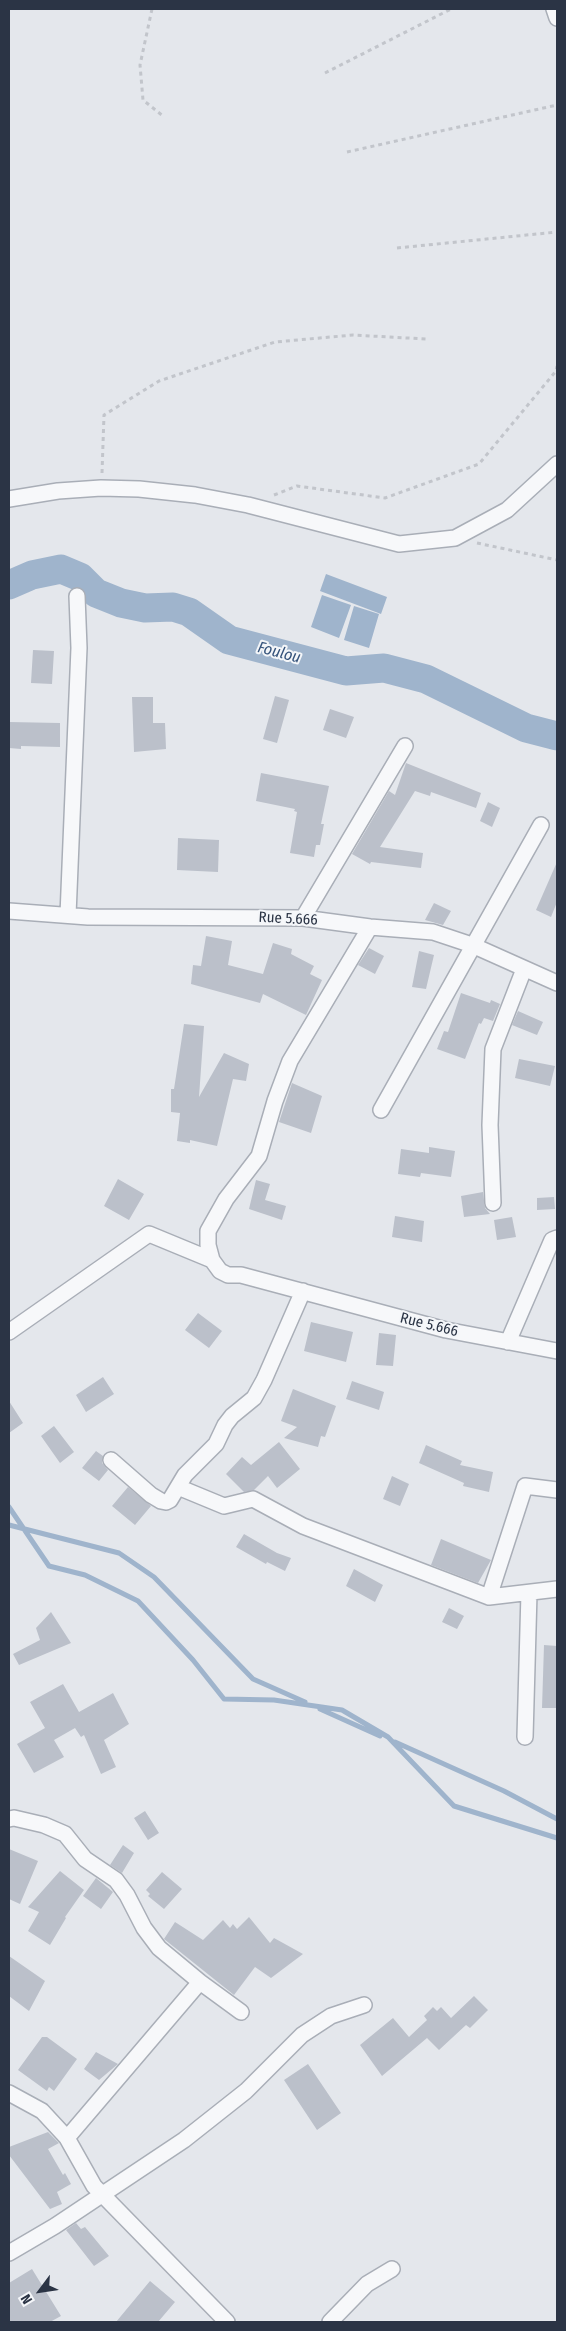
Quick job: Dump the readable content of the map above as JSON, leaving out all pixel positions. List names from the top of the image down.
{
  "streets": {
    "street": ["Rue 5.666"]
  },
  "water": ["Foulou"],
  "north": "bottom left"
}
